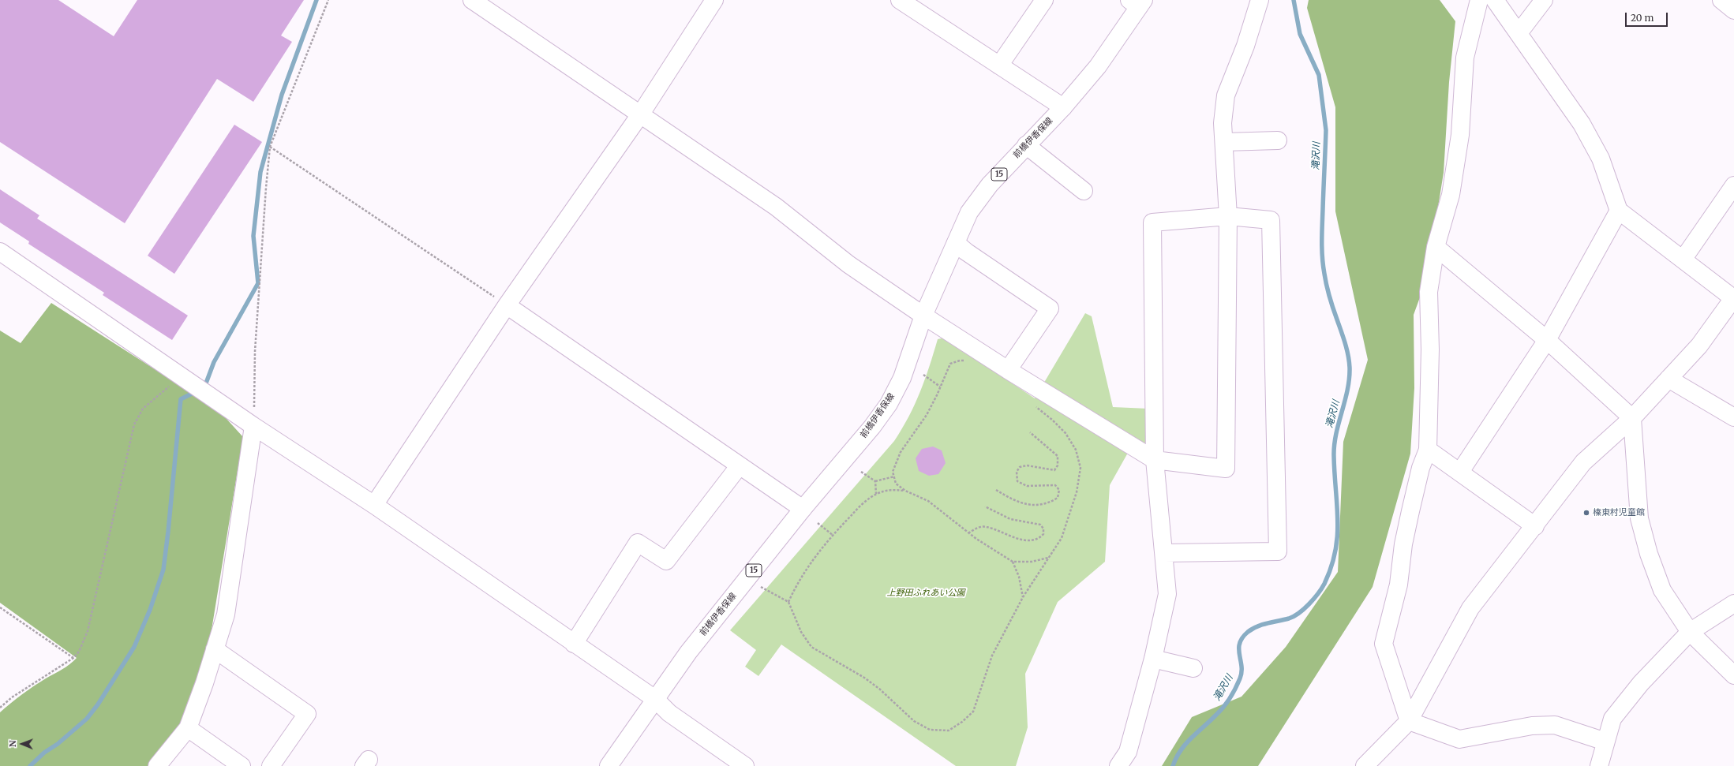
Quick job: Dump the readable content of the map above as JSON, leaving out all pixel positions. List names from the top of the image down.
{
  "streets": {
    "street": ["前橋伊香保線", "15"]
  },
  "water": ["滝沢川"],
  "parks": ["上野田ふれあい公園"],
  "places": ["榛東村児童館"],
  "scale_bar": "20 m",
  "north": "left"
}
